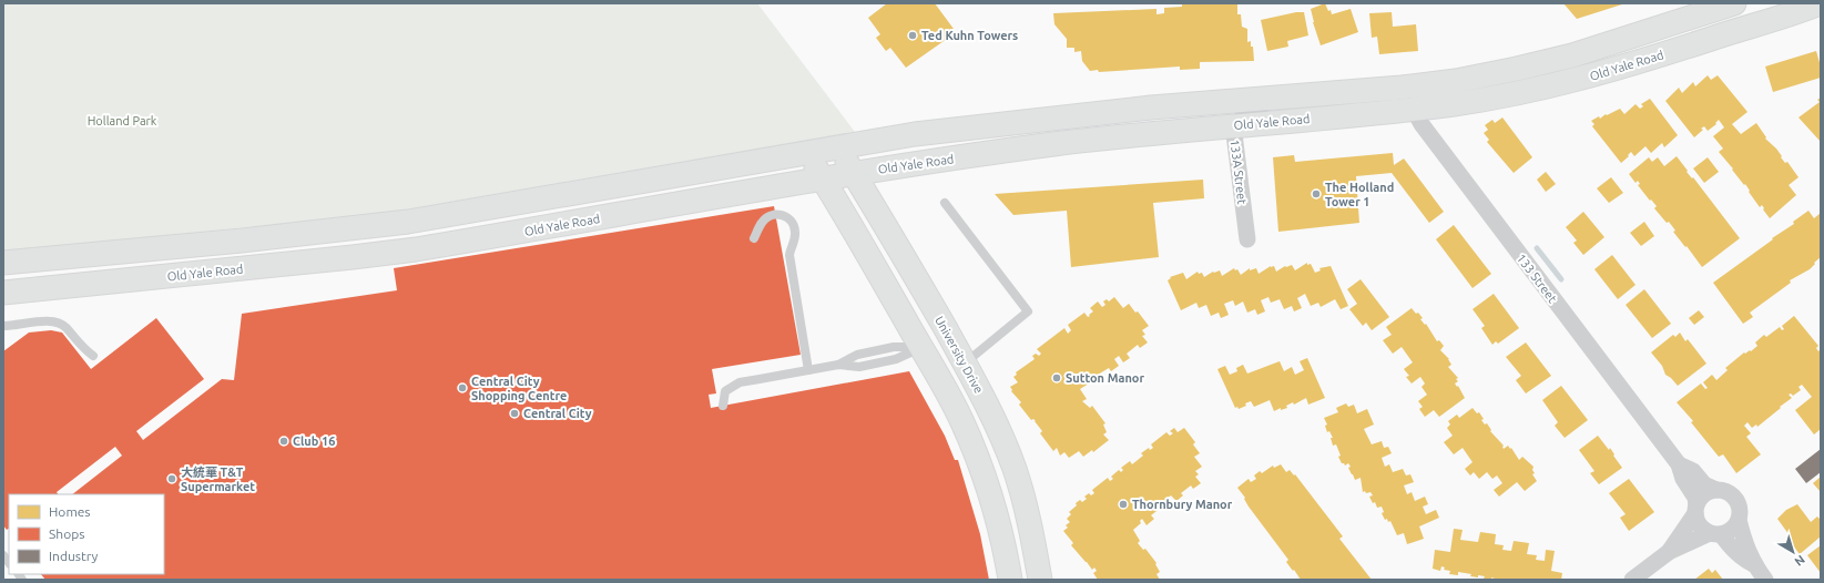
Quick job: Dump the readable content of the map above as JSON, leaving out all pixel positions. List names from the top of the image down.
{
  "streets": {
    "main road": ["Old Yale Road", "University Drive"],
    "street": ["133A Street", "133 Street"]
  },
  "crossings": [
    ["Old Yale Road", "133A Street"],
    ["Old Yale Road", "133 Street"],
    ["Old Yale Road", "University Drive"]
  ],
  "parks": ["Holland Park"],
  "places": [
    "Ted Kuhn Towers",
    "The Holland Tower 1",
    "Sutton Manor",
    "Central City Shopping Centre",
    "Central City",
    "Club 16",
    "大統華 T&T Supermarket",
    "Thornbury Manor"
  ],
  "legend": ["Homes", "Shops", "Industry"],
  "north": "bottom right"
}
